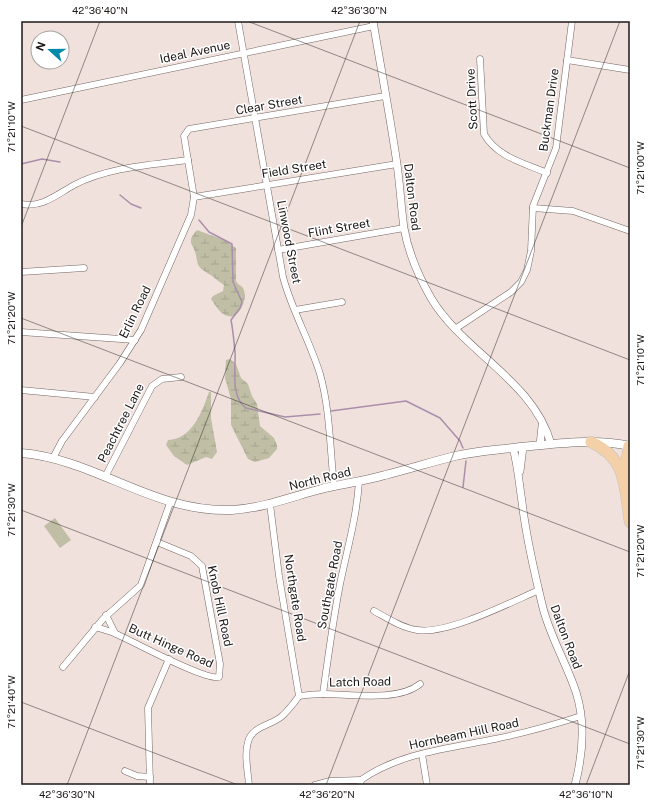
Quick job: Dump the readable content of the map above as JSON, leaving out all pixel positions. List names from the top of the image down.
{
  "streets": {
    "main road": ["North Road"],
    "street": [
      "Ideal Avenue",
      "Scott Drive",
      "Clear Street",
      "Buckman Drive",
      "Field Street",
      "Dalton Road",
      "Flint Street",
      "Linwood Street",
      "Erlin Road",
      "Peachtree Lane",
      "Southgate Road",
      "Northgate Road",
      "Knob Hill Road",
      "Butt Hinge Road",
      "Latch Road",
      "Hornbeam Hill Road"
    ]
  },
  "crossings": [
    ["Ideal Avenue", "Dalton Road"],
    ["Ideal Avenue", "Linwood Street"],
    ["Scott Drive", "Buckman Drive"],
    ["Clear Street", "Dalton Road"],
    ["Clear Street", "Linwood Street"],
    ["Clear Street", "Erlin Road"],
    ["Buckman Drive", "Dalton Road"],
    ["Field Street", "Dalton Road"],
    ["Field Street", "Linwood Street"],
    ["Field Street", "Erlin Road"],
    ["Dalton Road", "Flint Street"],
    ["Dalton Road", "North Road"],
    ["Dalton Road", "Hornbeam Hill Road"],
    ["Flint Street", "Linwood Street"],
    ["Linwood Street", "North Road"],
    ["Erlin Road", "North Road"],
    ["Peachtree Lane", "North Road"],
    ["North Road", "Southgate Road"],
    ["North Road", "Northgate Road"],
    ["Southgate Road", "Latch Road"],
    ["Northgate Road", "Latch Road"],
    ["Knob Hill Road", "Butt Hinge Road"]
  ],
  "north": "left",
  "coordinates": [
    "42°36'40\"N",
    "42°36'30\"N",
    "71°21'10\"W",
    "71°21'00\"W",
    "71°21'20\"W",
    "71°21'30\"W",
    "71°21'40\"W",
    "42°36'20\"N",
    "42°36'10\"N"
  ]
}
